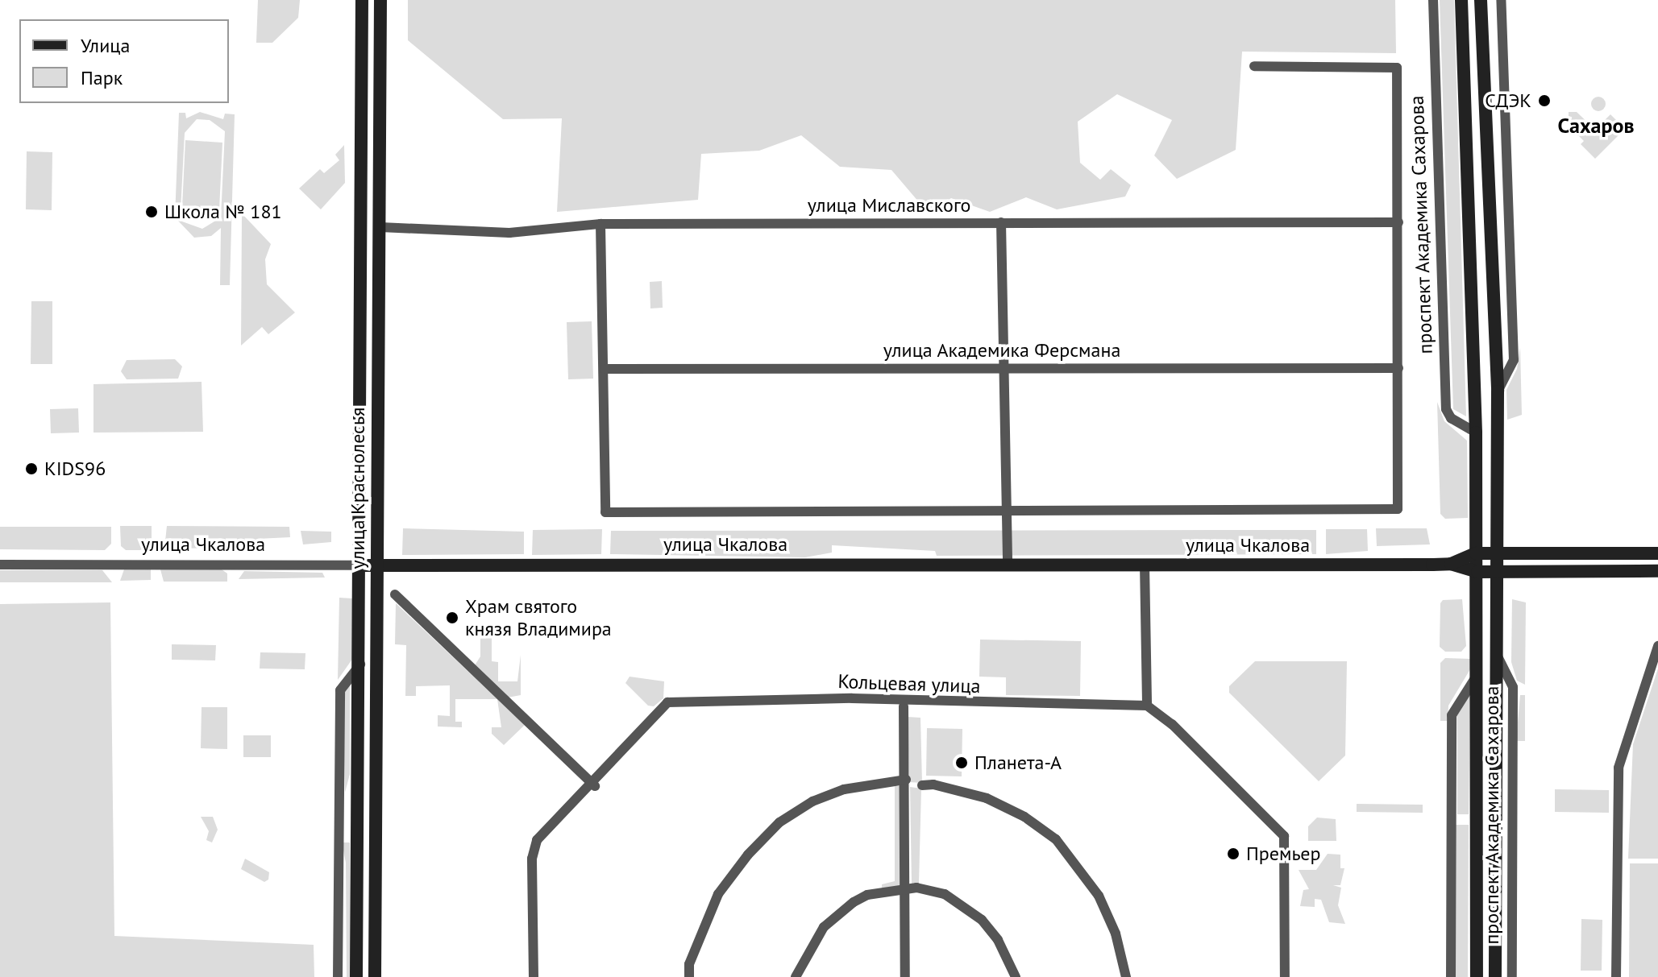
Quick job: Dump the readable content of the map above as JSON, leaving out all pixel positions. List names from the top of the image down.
{
  "streets": {
    "street": [
      "улица Миславского",
      "проспект Академика Сахарова",
      "улица Академика Ферсмана",
      "улица Краснолесья",
      "улица Чкалова",
      "Кольцевая улица"
    ]
  },
  "crossings": [
    ["улица Миславского", "улица Краснолесья"],
    ["проспект Академика Сахарова", "улица Чкалова"],
    ["улица Академика Ферсмана", "улица Чкалова"],
    ["улица Краснолесья", "улица Чкалова"]
  ],
  "districts": ["Сахаров"],
  "places": [
    "СДЭК",
    "Школа № 181",
    "KIDS96",
    "Храм святого князя Владимира",
    "Планета-А",
    "Премьер"
  ],
  "legend": ["Улица", "Парк"]
}
